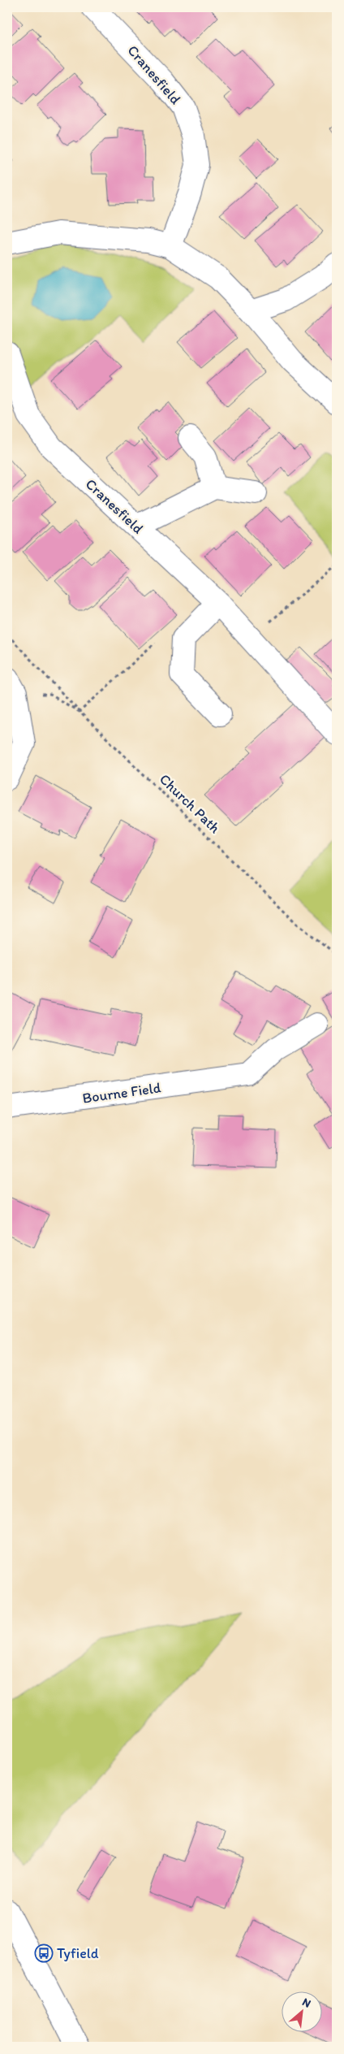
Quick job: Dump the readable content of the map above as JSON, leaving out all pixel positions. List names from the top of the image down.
{
  "streets": {
    "street": ["Cranesfield", "Bourne Field"],
    "path": ["Church Path"]
  },
  "places": {
    "bus stop": ["Tyfield"]
  },
  "north": "top right"
}
